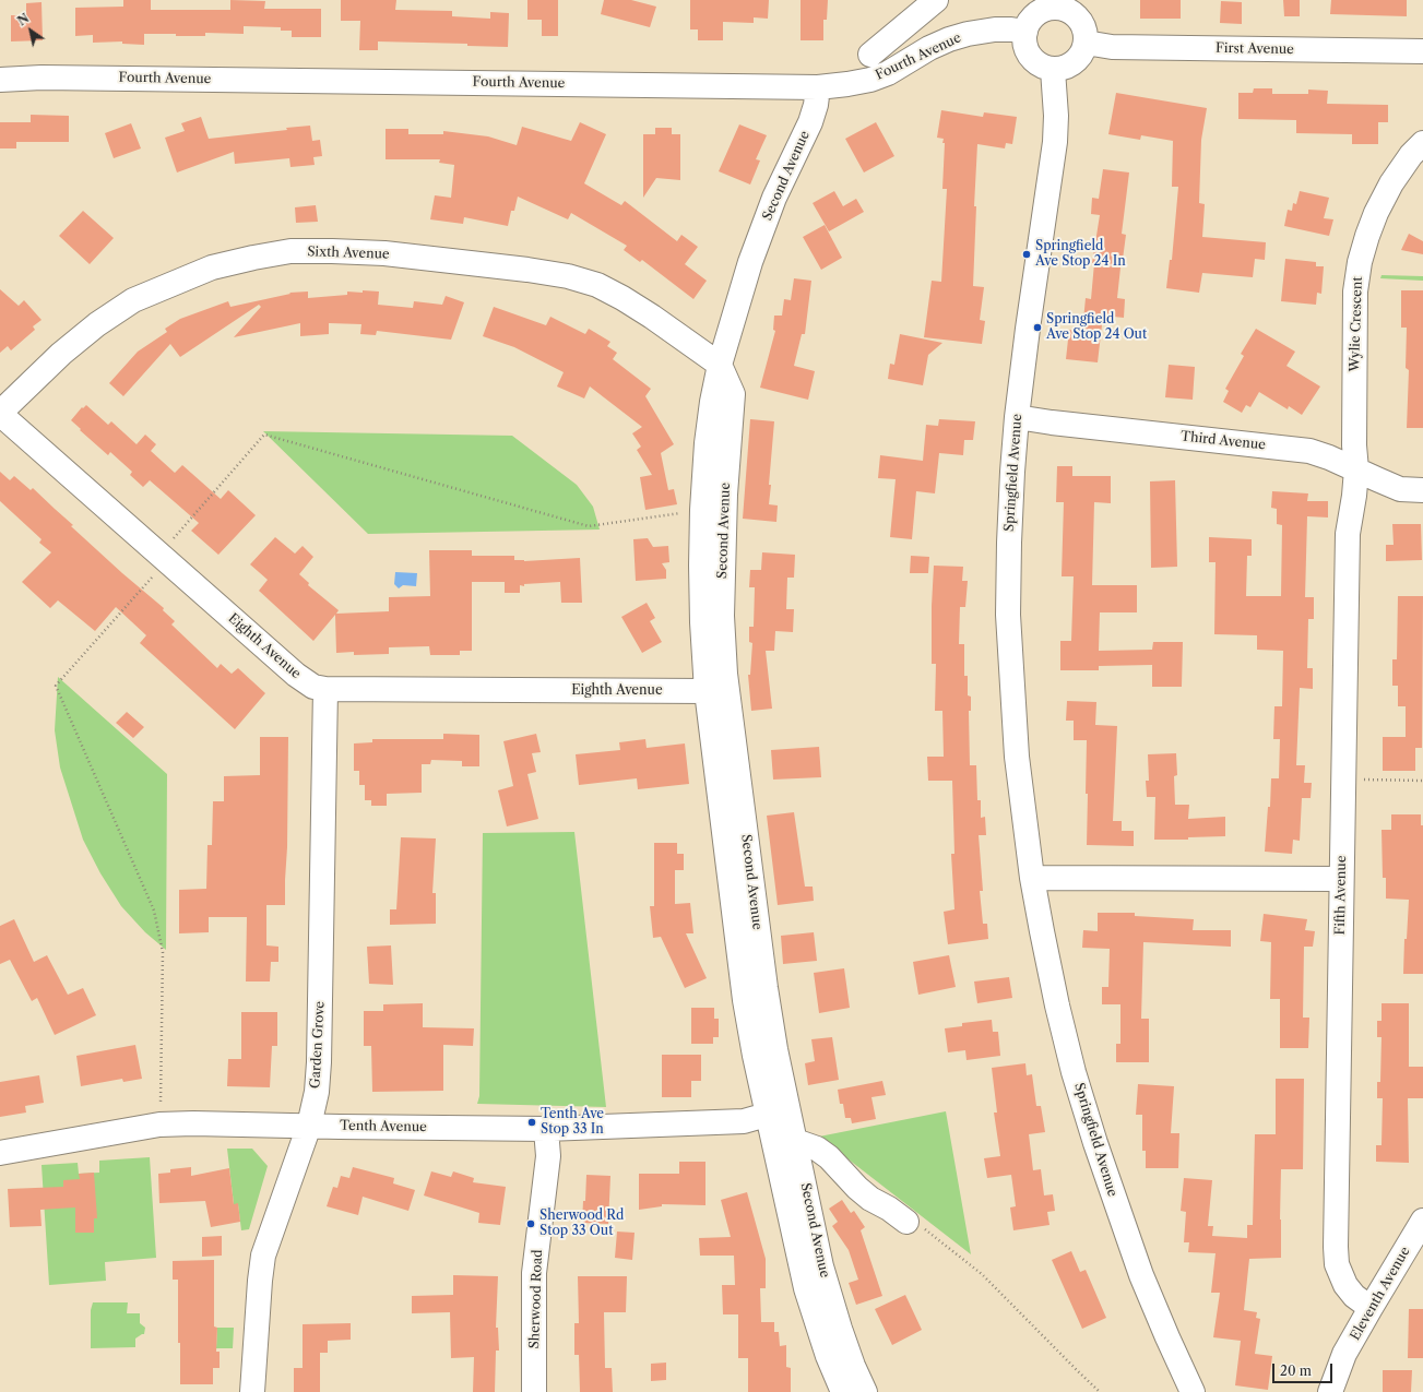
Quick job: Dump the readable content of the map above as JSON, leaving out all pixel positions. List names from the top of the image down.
{
  "streets": {
    "street": [
      "First Avenue",
      "Fourth Avenue",
      "Second Avenue",
      "Sixth Avenue",
      "Wylie Crescent",
      "Third Avenue",
      "Springfield Avenue",
      "Eighth Avenue",
      "Fifth Avenue",
      "Garden Grove",
      "Tenth Avenue",
      "Eleventh Avenue",
      "Sherwood Road"
    ]
  },
  "crossings": [
    ["First Avenue", "Fourth Avenue"],
    ["First Avenue", "Springfield Avenue"],
    ["Fourth Avenue", "Second Avenue"],
    ["Fourth Avenue", "Springfield Avenue"],
    ["Second Avenue", "Sixth Avenue"],
    ["Second Avenue", "Eighth Avenue"],
    ["Second Avenue", "Tenth Avenue"],
    ["Sixth Avenue", "Eighth Avenue"],
    ["Wylie Crescent", "Third Avenue"],
    ["Wylie Crescent", "Fifth Avenue"],
    ["Third Avenue", "Springfield Avenue"],
    ["Third Avenue", "Fifth Avenue"],
    ["Eighth Avenue", "Garden Grove"],
    ["Fifth Avenue", "Eleventh Avenue"],
    ["Garden Grove", "Tenth Avenue"],
    ["Tenth Avenue", "Sherwood Road"]
  ],
  "places": [
    "Springfield Ave Stop 24 In",
    "Springfield Ave Stop 24 Out",
    "Tenth Ave Stop 33 In",
    "Sherwood Rd Stop 33 Out"
  ],
  "scale_bar": "20 m",
  "north": "top left"
}
